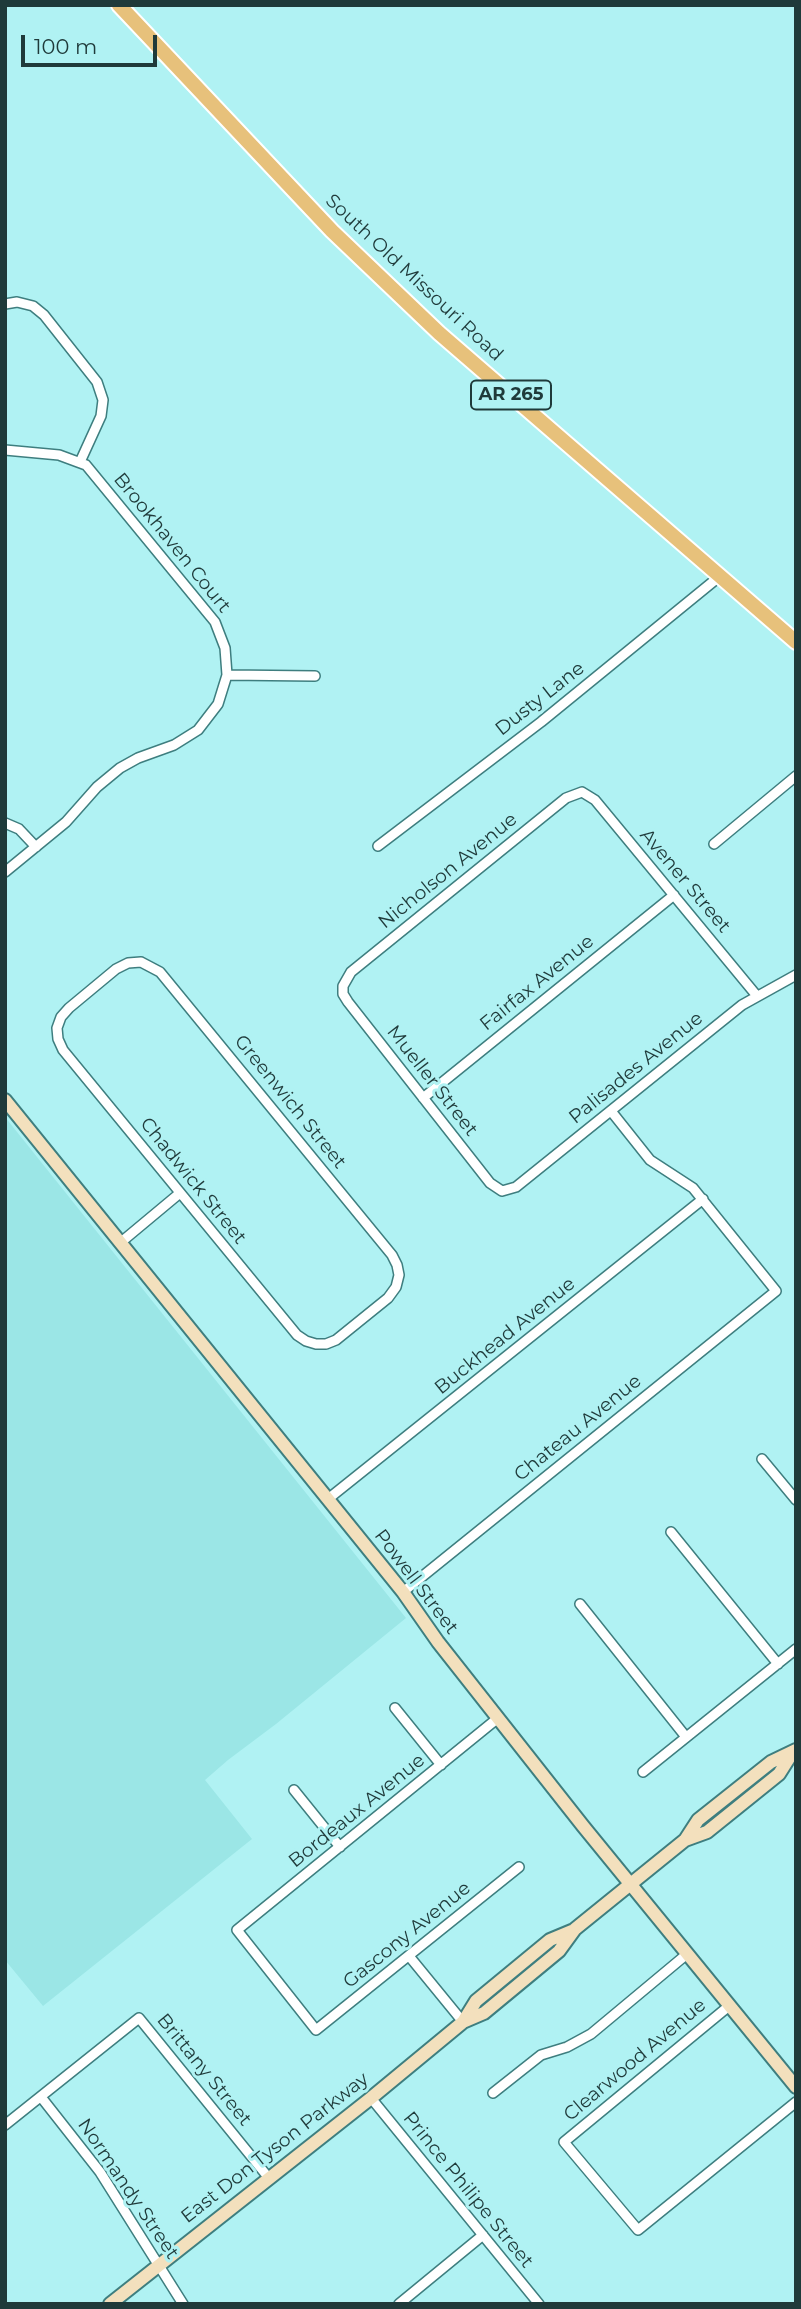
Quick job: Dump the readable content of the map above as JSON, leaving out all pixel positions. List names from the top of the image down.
{
  "streets": {
    "main road": ["South Old Missouri Road", "AR 265"],
    "street": [
      "Brookhaven Court",
      "Dusty Lane",
      "Nicholson Avenue",
      "Avener Street",
      "Fairfax Avenue",
      "Palisades Avenue",
      "Mueller Street",
      "Greenwich Street",
      "Chadwick Street",
      "Buckhead Avenue",
      "Chateau Avenue",
      "Powell Street",
      "Bordeaux Avenue",
      "Gascony Avenue",
      "Clearwood Avenue",
      "Brittany Street",
      "East Don Tyson Parkway",
      "Normandy Street",
      "Prince Philipe Street"
    ]
  },
  "crossings": [
    ["South Old Missouri Road", "Dusty Lane"],
    ["Nicholson Avenue", "Avener Street"],
    ["Nicholson Avenue", "Mueller Street"],
    ["Avener Street", "Fairfax Avenue"],
    ["Avener Street", "Palisades Avenue"],
    ["Fairfax Avenue", "Mueller Street"],
    ["Palisades Avenue", "Mueller Street"],
    ["Greenwich Street", "Chadwick Street"],
    ["Buckhead Avenue", "Chateau Avenue"],
    ["Buckhead Avenue", "Powell Street"],
    ["Chateau Avenue", "Powell Street"],
    ["Powell Street", "Bordeaux Avenue"],
    ["Powell Street", "Clearwood Avenue"],
    ["Powell Street", "East Don Tyson Parkway"],
    ["Bordeaux Avenue", "Gascony Avenue"],
    ["Brittany Street", "East Don Tyson Parkway"],
    ["Brittany Street", "Normandy Street"],
    ["East Don Tyson Parkway", "Normandy Street"],
    ["East Don Tyson Parkway", "Prince Philipe Street"]
  ],
  "scale_bar": "100 m"
}
